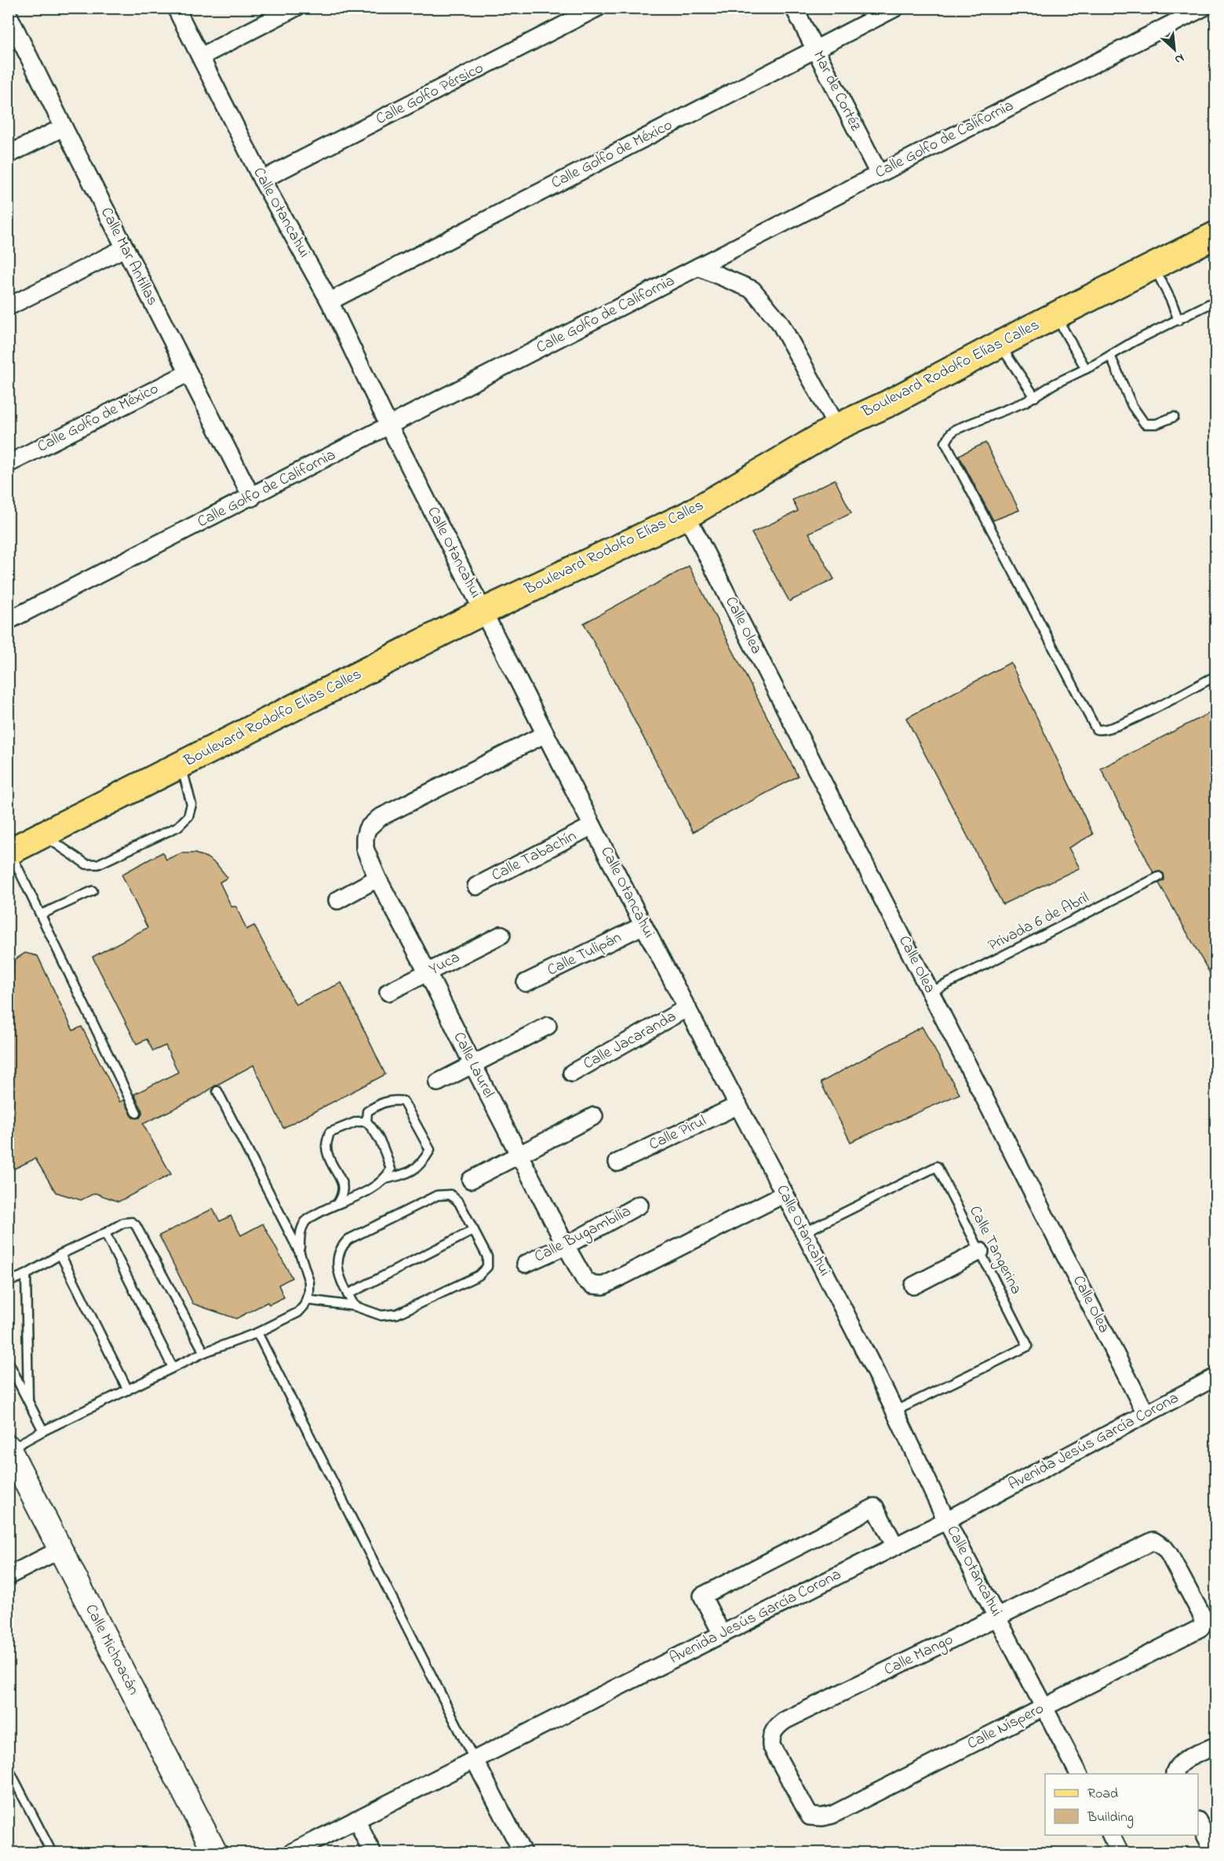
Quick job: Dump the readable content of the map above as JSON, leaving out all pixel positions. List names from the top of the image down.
{
  "streets": {
    "main road": ["Boulevard Rodolfo Elías Calles", "Calle Michoacán"],
    "street": [
      "Mar de Cortéz",
      "Calle Golfo Pérsico",
      "Calle Golfo de California",
      "Calle Golfo de México",
      "Calle Otancahui",
      "Calle Mar Antillas",
      "Calle Olea",
      "Calle Tabachín",
      "Calle Tulipán",
      "Yuca",
      "Calle Jacaranda",
      "Calle Laurel",
      "Calle Pirul",
      "Calle Bugambilia",
      "Avenida Jesús García Corona",
      "Calle Mango",
      "Calle Níspero"
    ],
    "lane": ["Privada 6 de Abril", "Calle Tangerina"]
  },
  "crossings": [
    ["Mar de Cortéz", "Calle Golfo de California"],
    ["Mar de Cortéz", "Calle Golfo de México"],
    ["Calle Golfo Pérsico", "Calle Otancahui"],
    ["Calle Golfo de California", "Calle Otancahui"],
    ["Calle Golfo de California", "Calle Mar Antillas"],
    ["Calle Golfo de México", "Calle Otancahui"],
    ["Calle Golfo de México", "Calle Mar Antillas"],
    ["Calle Otancahui", "Boulevard Rodolfo Elías Calles"],
    ["Calle Otancahui", "Calle Tabachín"],
    ["Calle Otancahui", "Calle Tulipán"],
    ["Calle Otancahui", "Calle Jacaranda"],
    ["Calle Otancahui", "Calle Laurel"],
    ["Calle Otancahui", "Calle Pirul"],
    ["Calle Otancahui", "Calle Tangerina"],
    ["Calle Otancahui", "Avenida Jesús García Corona"],
    ["Calle Otancahui", "Calle Mango"],
    ["Calle Otancahui", "Calle Níspero"],
    ["Boulevard Rodolfo Elías Calles", "Calle Olea"],
    ["Calle Olea", "Privada 6 de Abril"],
    ["Calle Olea", "Avenida Jesús García Corona"],
    ["Yuca", "Calle Laurel"],
    ["Calle Laurel", "Calle Bugambilia"],
    ["Calle Mango", "Calle Níspero"]
  ],
  "legend": ["Road", "Building"],
  "north": "bottom right"
}
